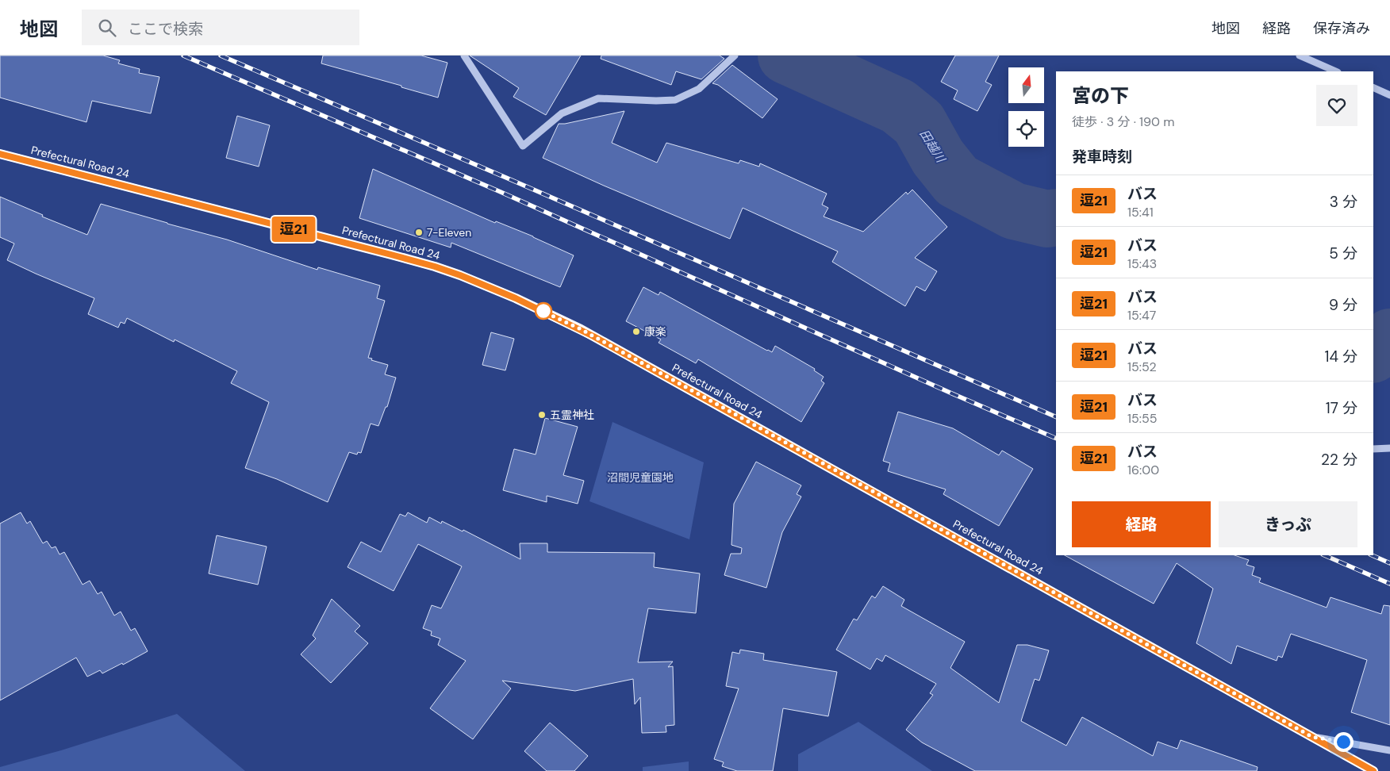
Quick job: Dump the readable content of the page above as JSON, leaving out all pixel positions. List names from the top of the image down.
{
  "streets": {
    "main road": ["Prefectural Road 24"]
  },
  "water": ["田越川"],
  "parks": ["沼間児童園地"],
  "places": ["7-Eleven", "康楽", "五霊神社"],
  "lines": ["bus line 逗21"],
  "north": "top",
  "page": {
    "header": "地図",
    "search": "ここで検索",
    "nav": ["地図", "経路", "保存済み"],
    "on_map": "逗21",
    "heading": [
      ["宮の下", "徒歩 · 3 分 · 190 m"],
      "発車時刻"
    ],
    "list": [
      {
        "mark": "逗21",
        "name": "バス",
        "note": "15:41",
        "value": "3 分"
      },
      {
        "mark": "逗21",
        "name": "バス",
        "note": "15:43",
        "value": "5 分"
      },
      {
        "mark": "逗21",
        "name": "バス",
        "note": "15:47",
        "value": "9 分"
      },
      {
        "mark": "逗21",
        "name": "バス",
        "note": "15:52",
        "value": "14 分"
      },
      {
        "mark": "逗21",
        "name": "バス",
        "note": "15:55",
        "value": "17 分"
      },
      {
        "mark": "逗21",
        "name": "バス",
        "note": "16:00",
        "value": "22 分"
      }
    ],
    "buttons": ["経路", "きっぷ"]
  }
}
